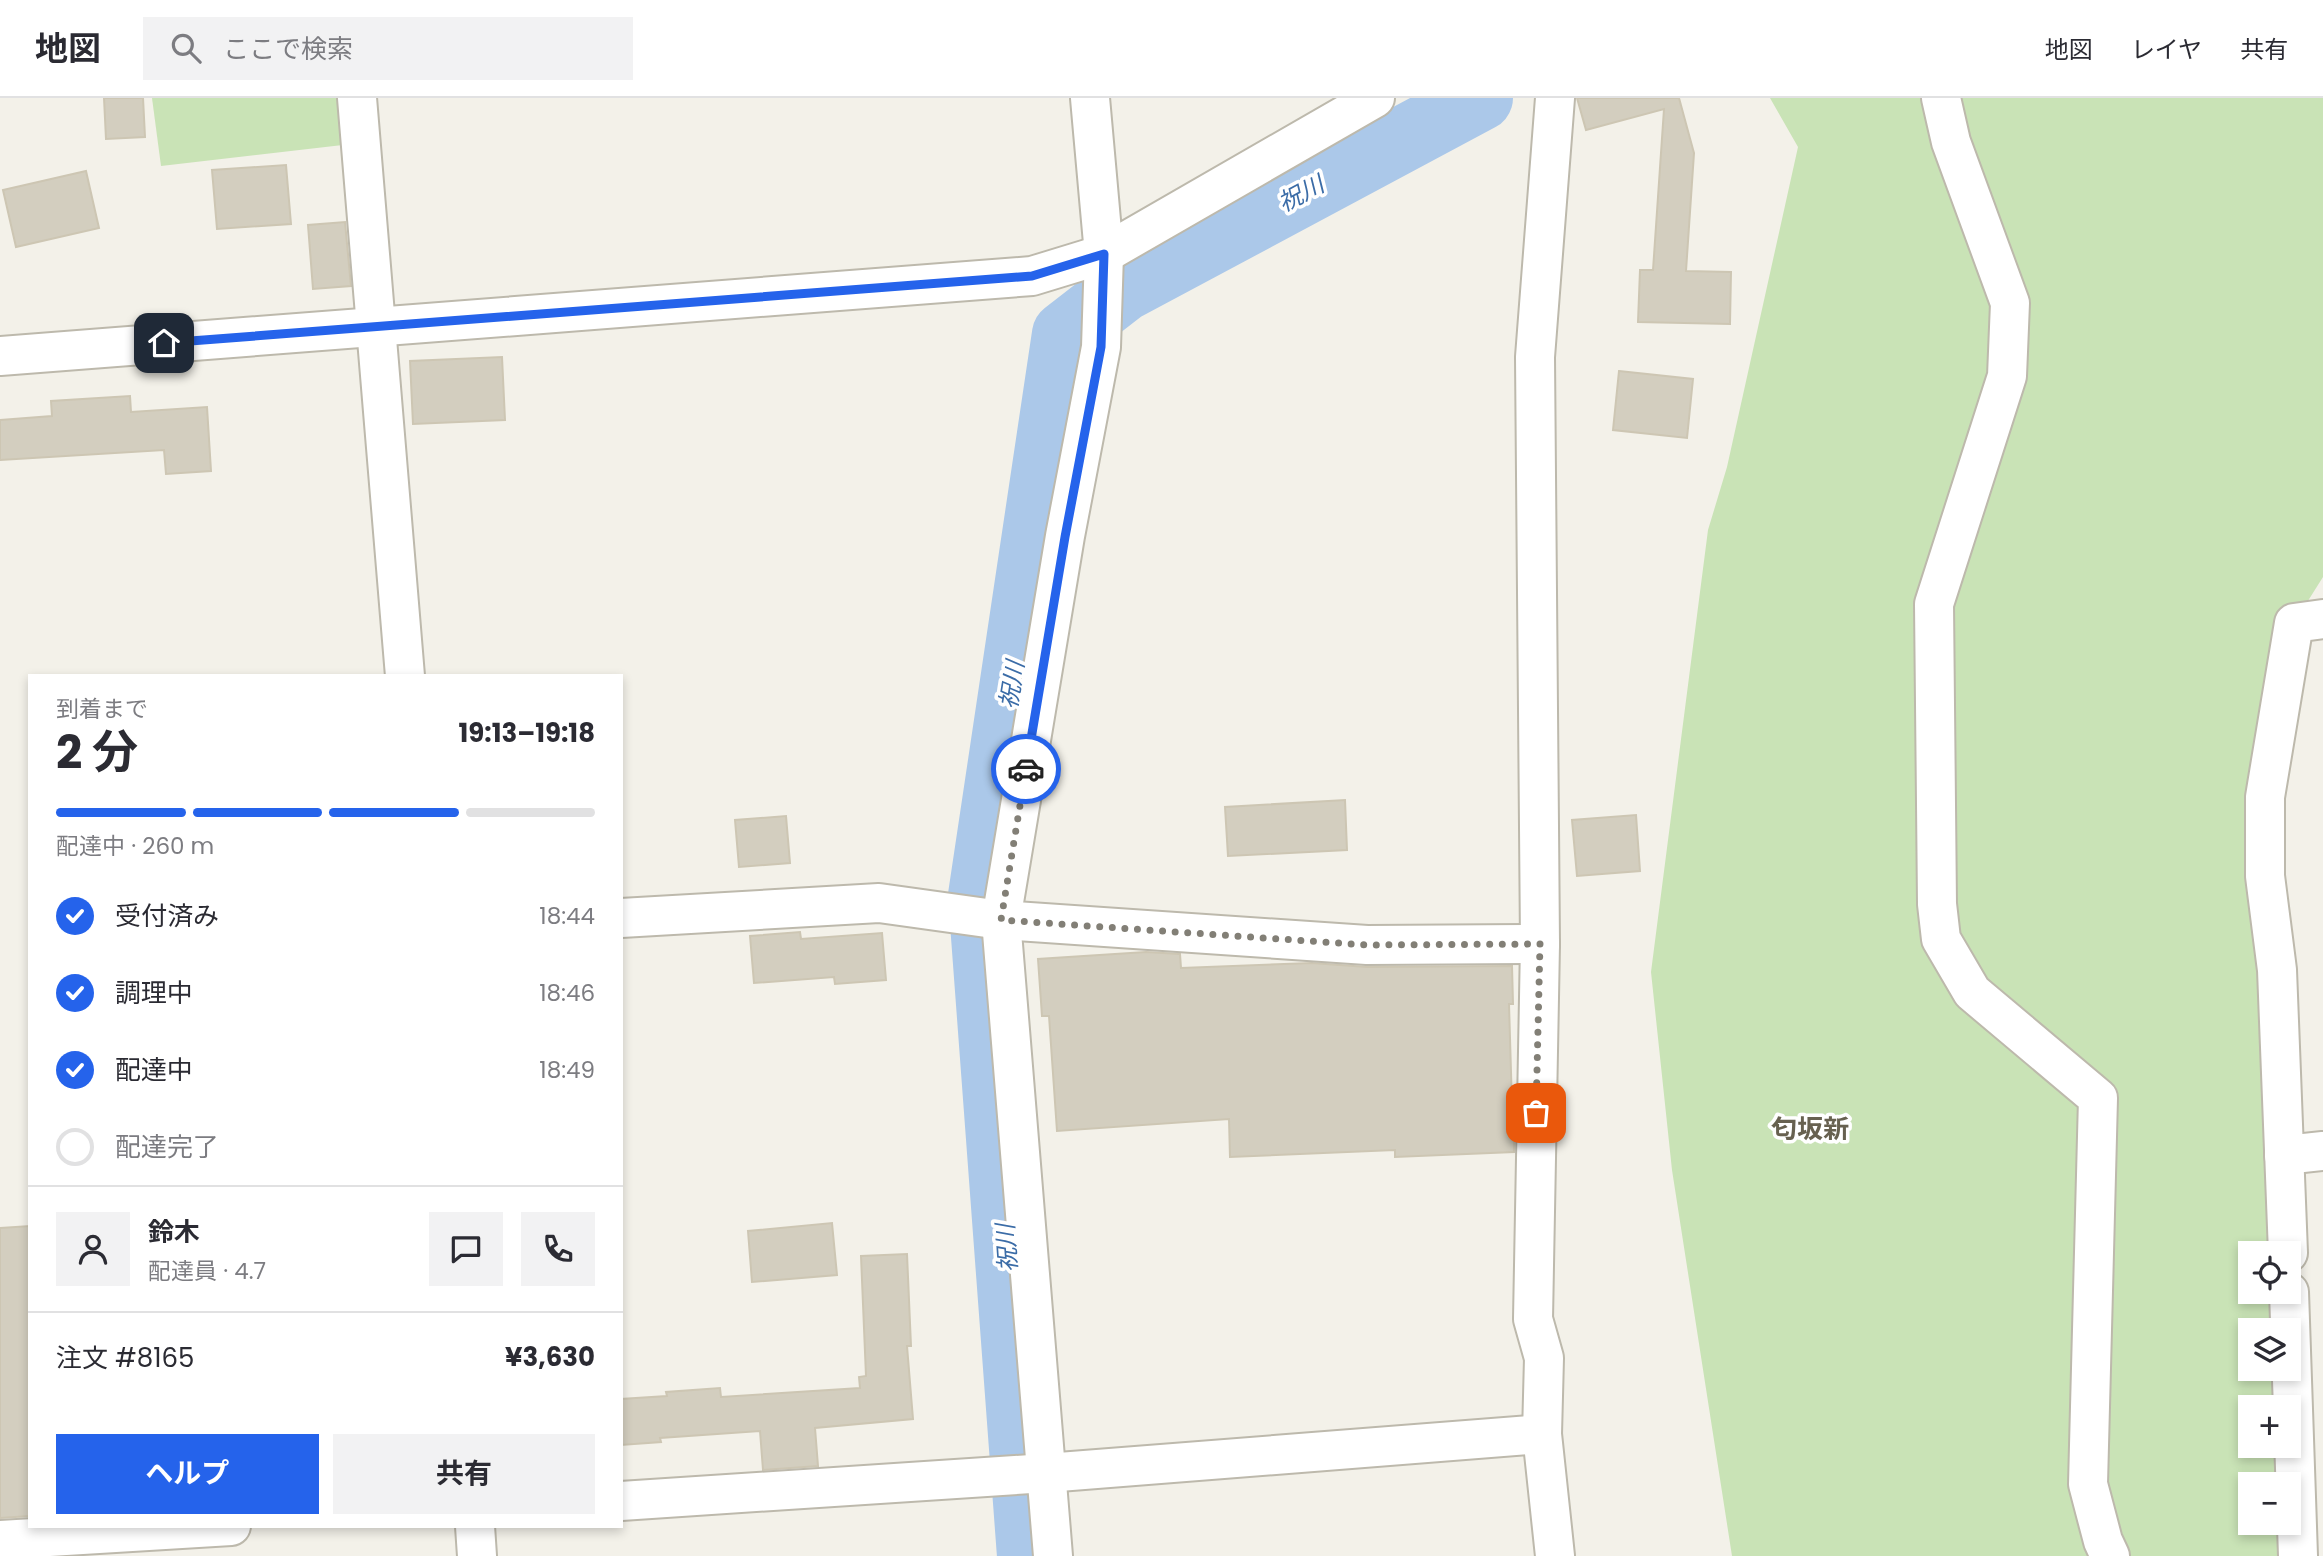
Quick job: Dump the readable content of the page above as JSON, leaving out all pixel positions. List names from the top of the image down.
{
  "districts": ["匂坂新"],
  "water": ["祝川"],
  "page": {
    "header": "地図",
    "search": "ここで検索",
    "nav": ["地図", "レイヤ", "共有"],
    "heading": ["2 分", "到着まで", "19:13–19:18"],
    "panel": [
      "鈴木",
      "配達員 · 4.7",
      "注文 #8165",
      "¥3,630"
    ],
    "bar": "配達中 · 260 m",
    "list": [
      ["受付済み", "18:44"],
      ["調理中", "18:46"],
      ["配達中", "18:49"],
      "配達完了"
    ],
    "map_buttons": ["+", "−"],
    "buttons": ["ヘルプ", "共有"]
  }
}
